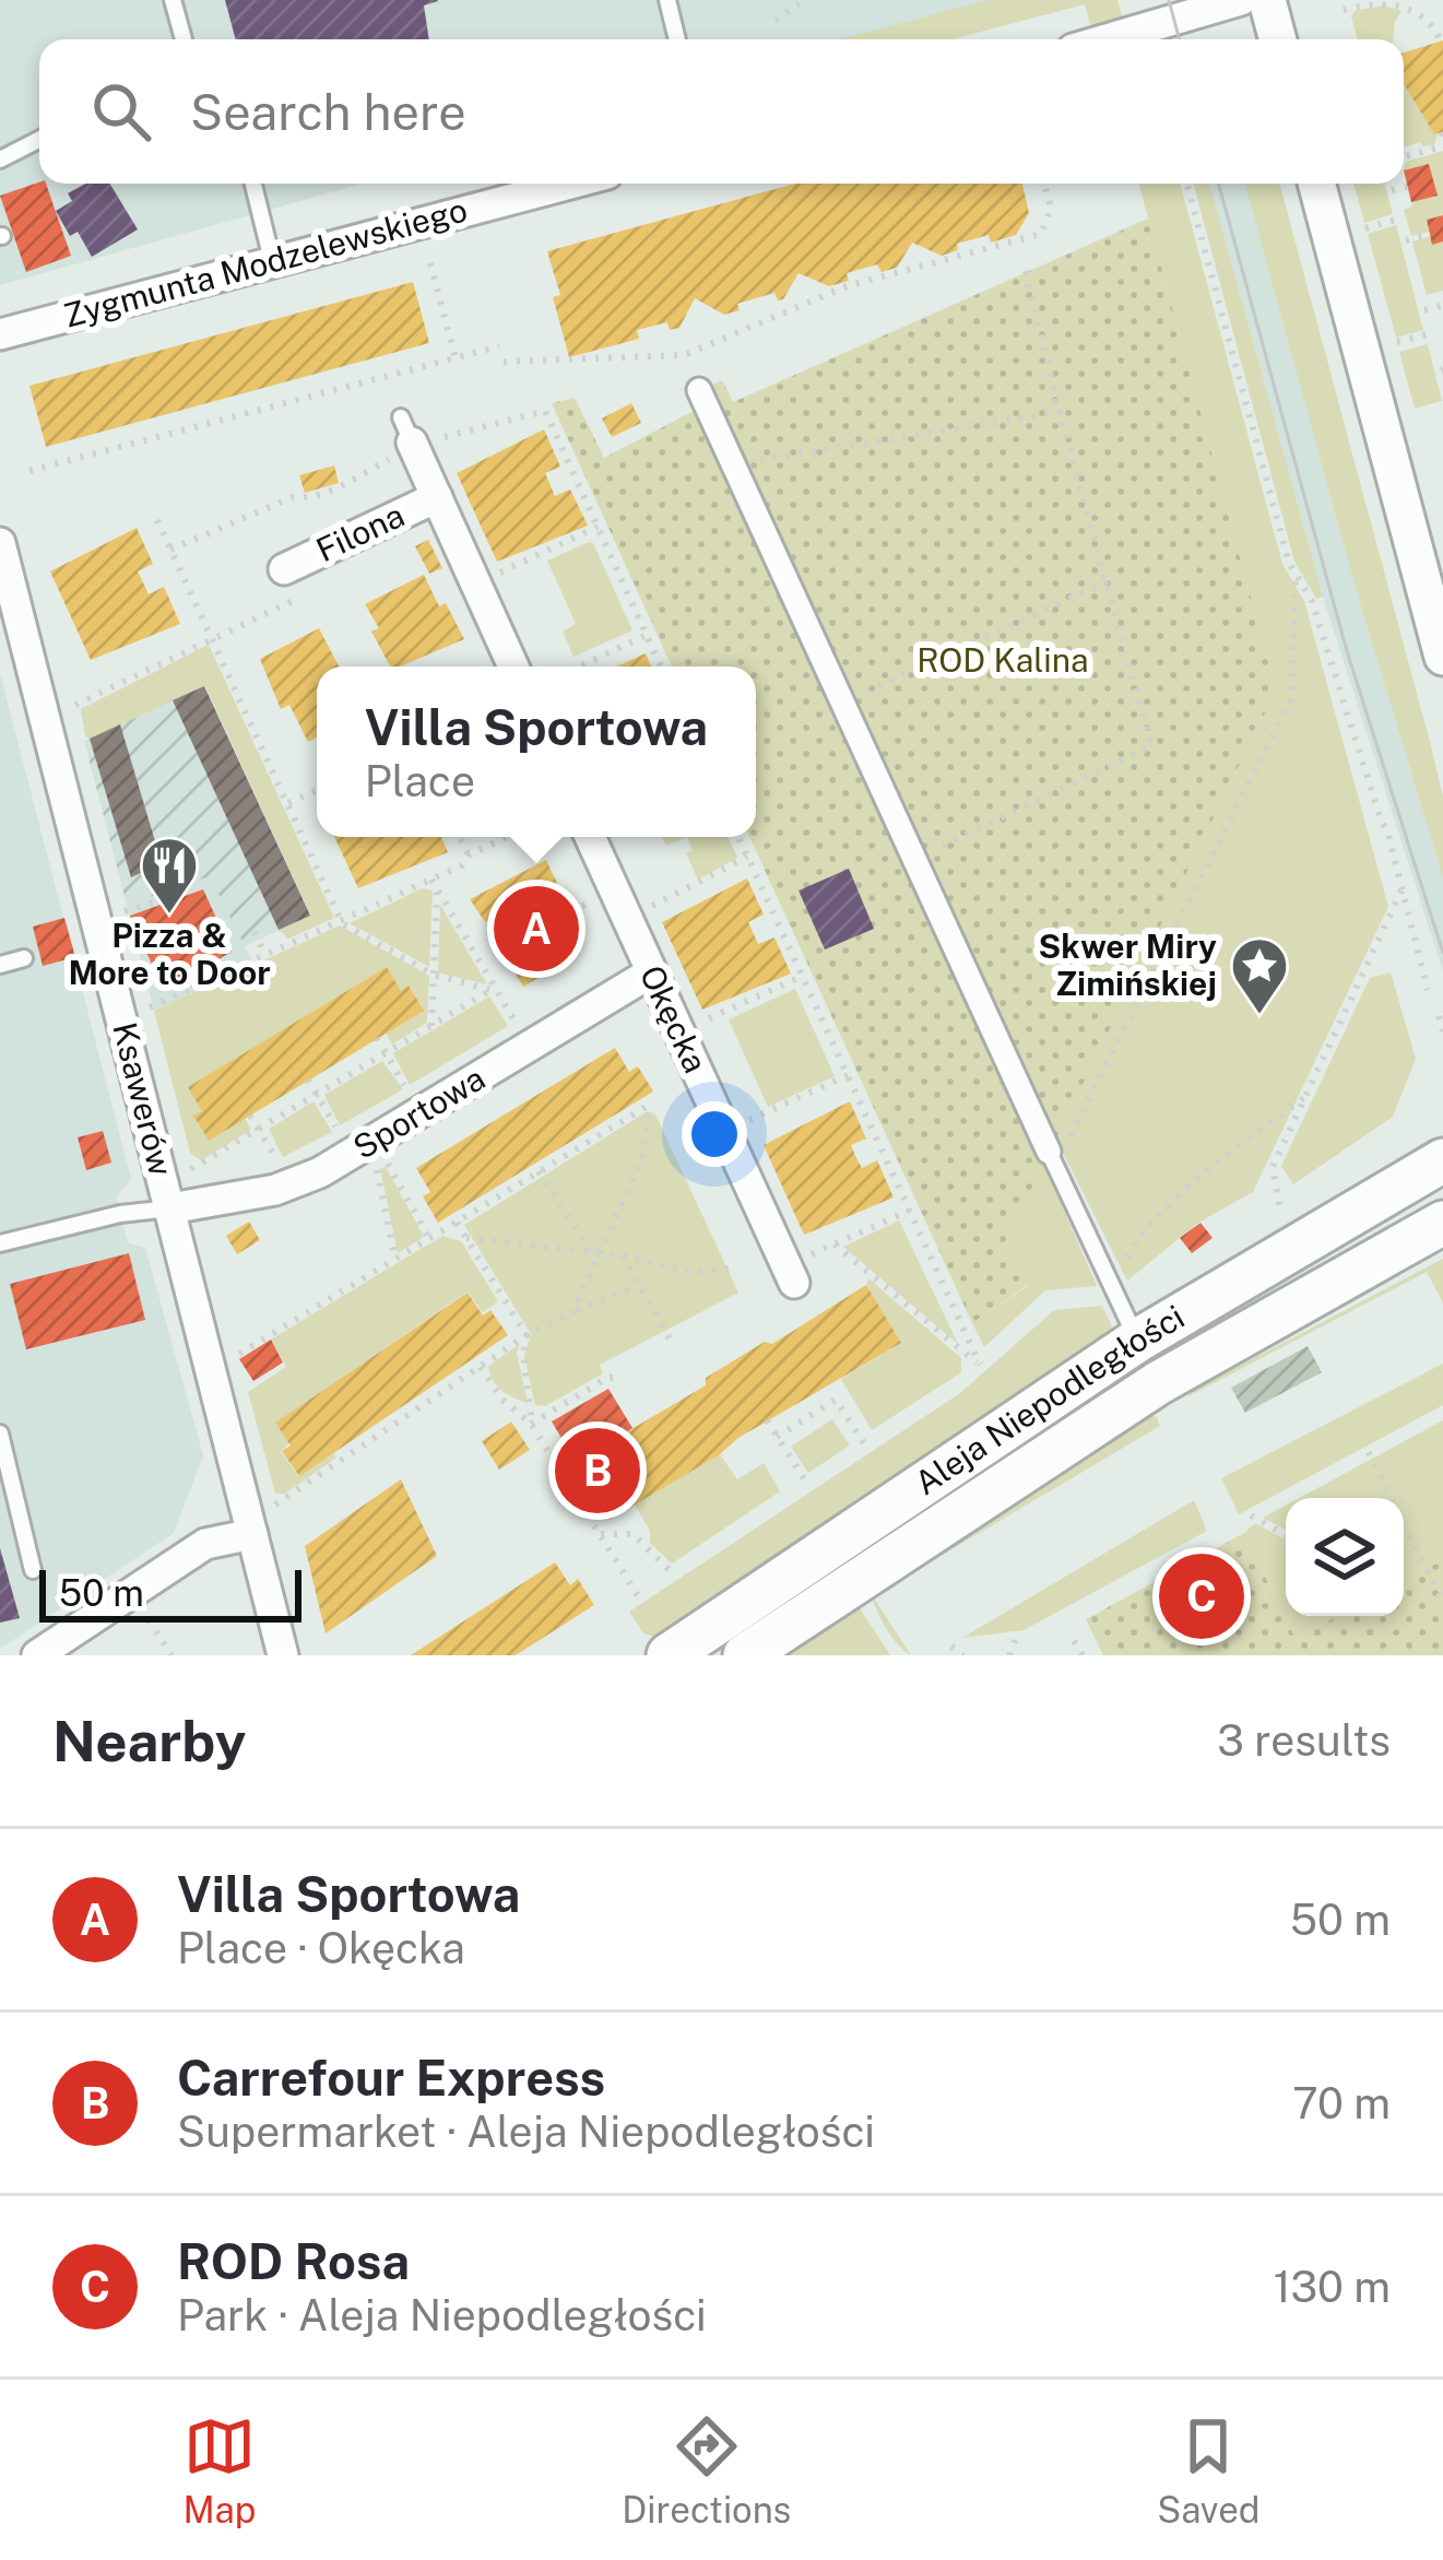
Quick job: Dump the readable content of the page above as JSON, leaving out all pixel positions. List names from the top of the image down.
{
  "streets": {
    "main road": ["Aleja Niepodległości"],
    "street": [
      "Zygmunta Modzelewskiego",
      "Filona",
      "Okęcka",
      "Ksawerów",
      "Sportowa"
    ]
  },
  "crossings": [
    ["Okęcka", "Sportowa"],
    ["Ksawerów", "Sportowa"]
  ],
  "parks": ["ROD Kalina"],
  "places": {
    "restaurant": ["Pizza & More to Door"],
    "place": ["Skwer Miry Zimińskiej"]
  },
  "scale_bar": "50 m",
  "page": {
    "search": "Search here",
    "popup": ["Villa Sportowa", "Place"],
    "pins": ["A", "B", "C"],
    "scale": "50 m",
    "heading": ["Nearby", "3 results"],
    "list": [
      {
        "mark": "A",
        "name": "Villa Sportowa",
        "note": "Place · Okęcka",
        "value": "50 m"
      },
      {
        "mark": "B",
        "name": "Carrefour Express",
        "note": "Supermarket · Aleja Niepodległości",
        "value": "70 m"
      },
      {
        "mark": "C",
        "name": "ROD Rosa",
        "note": "Park · Aleja Niepodległości",
        "value": "130 m"
      }
    ],
    "nav": ["Map", "Directions", "Saved"]
  }
}
